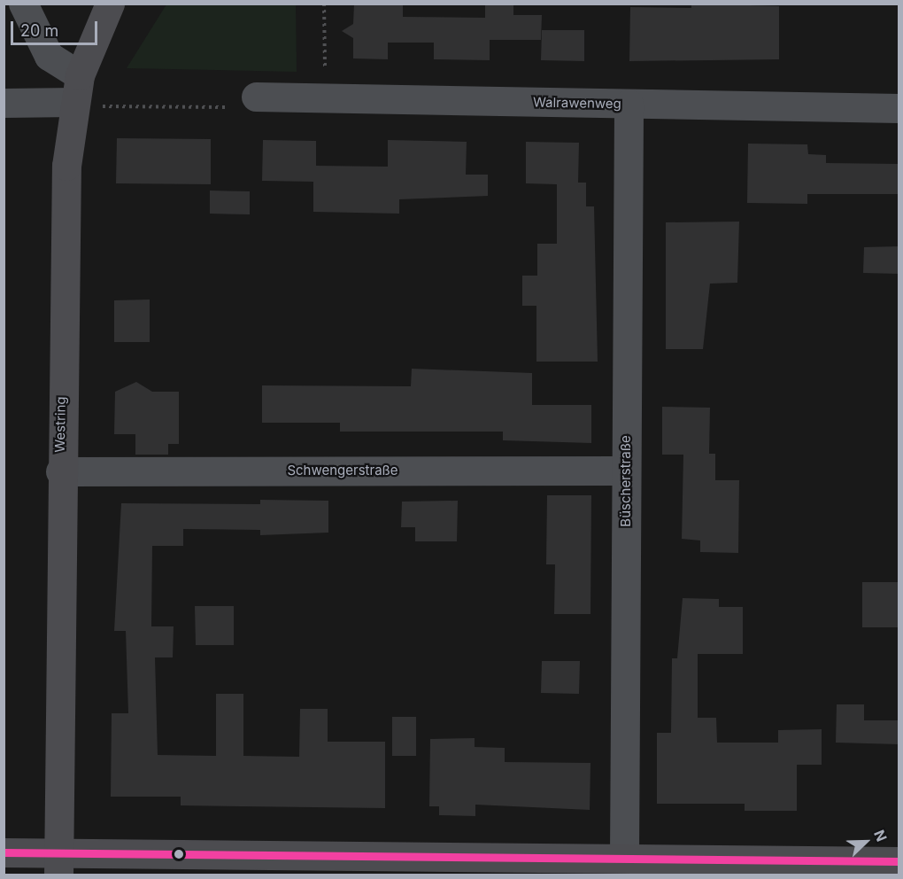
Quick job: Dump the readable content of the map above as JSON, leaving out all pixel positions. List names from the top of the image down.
{
  "streets": {
    "street": [
      "Walrawenweg",
      "Westring",
      "Schwengerstraße",
      "Büscherstraße"
    ]
  },
  "crossings": [
    ["Walrawenweg", "Büscherstraße"],
    ["Westring", "Schwengerstraße"],
    ["Schwengerstraße", "Büscherstraße"]
  ],
  "scale_bar": "20 m",
  "north": "top right"
}
